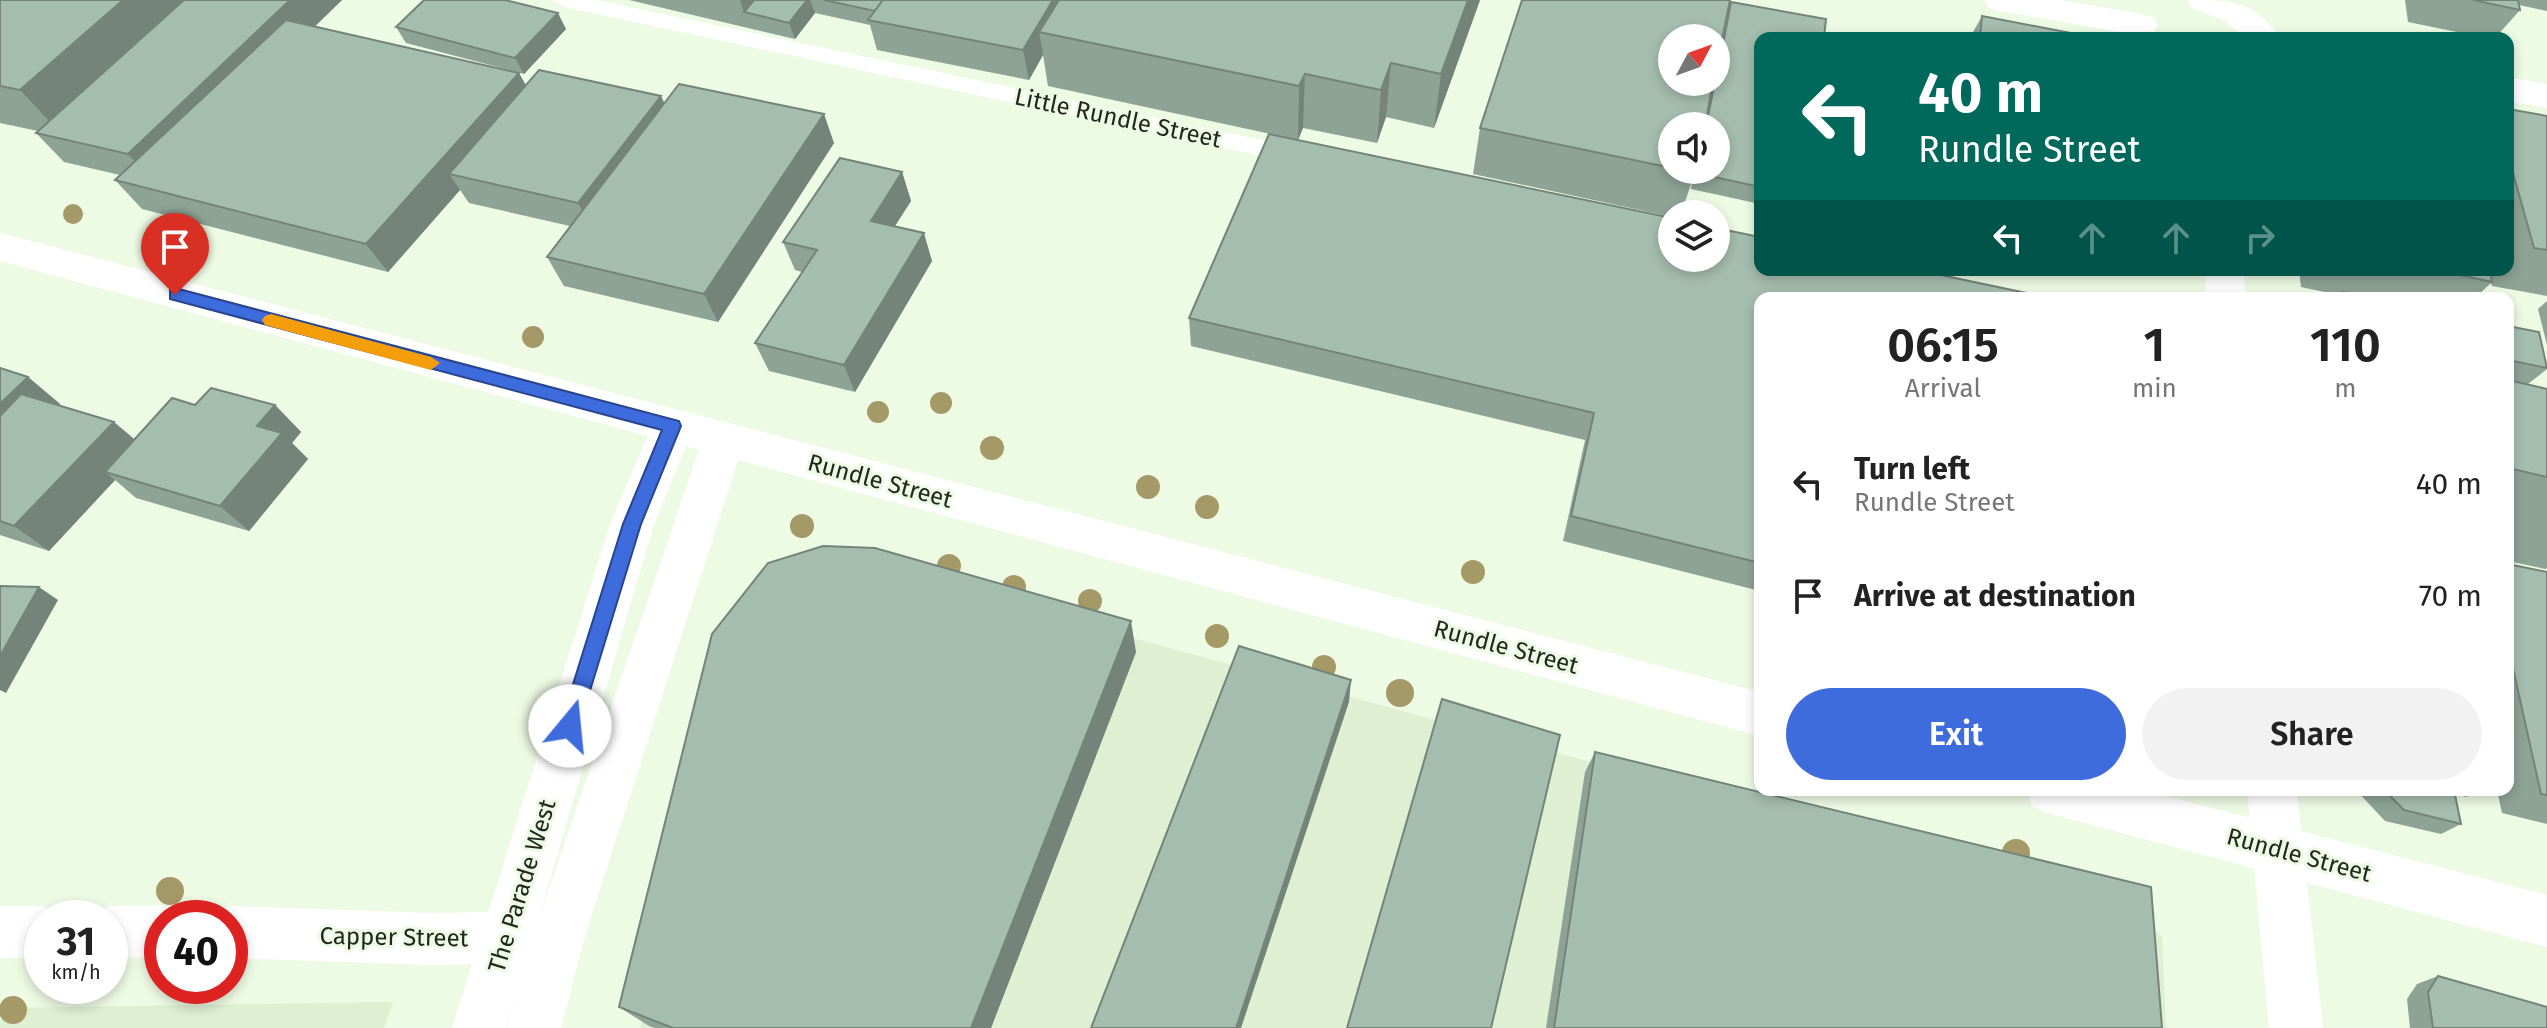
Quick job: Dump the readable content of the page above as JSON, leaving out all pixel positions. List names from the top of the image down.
{
  "streets": {
    "street": ["Rundle Street", "The Parade West", "Capper Street"],
    "lane": ["Little Rundle Street"]
  },
  "crossings": [
    ["Rundle Street", "The Parade West"],
    ["The Parade West", "Capper Street"]
  ],
  "north": "top right",
  "page": {
    "turn": ["40 m", "Rundle Street"],
    "eta": [
      "06:15",
      "Arrival",
      "1",
      "min",
      "110",
      "m"
    ],
    "list": [
      {
        "name": "Turn left",
        "note": "Rundle Street",
        "value": "40 m"
      },
      {
        "name": "Arrive at destination",
        "value": "70 m"
      }
    ],
    "buttons": ["Exit", "Share"],
    "speed": "31 km/h",
    "limit": "40"
  }
}
